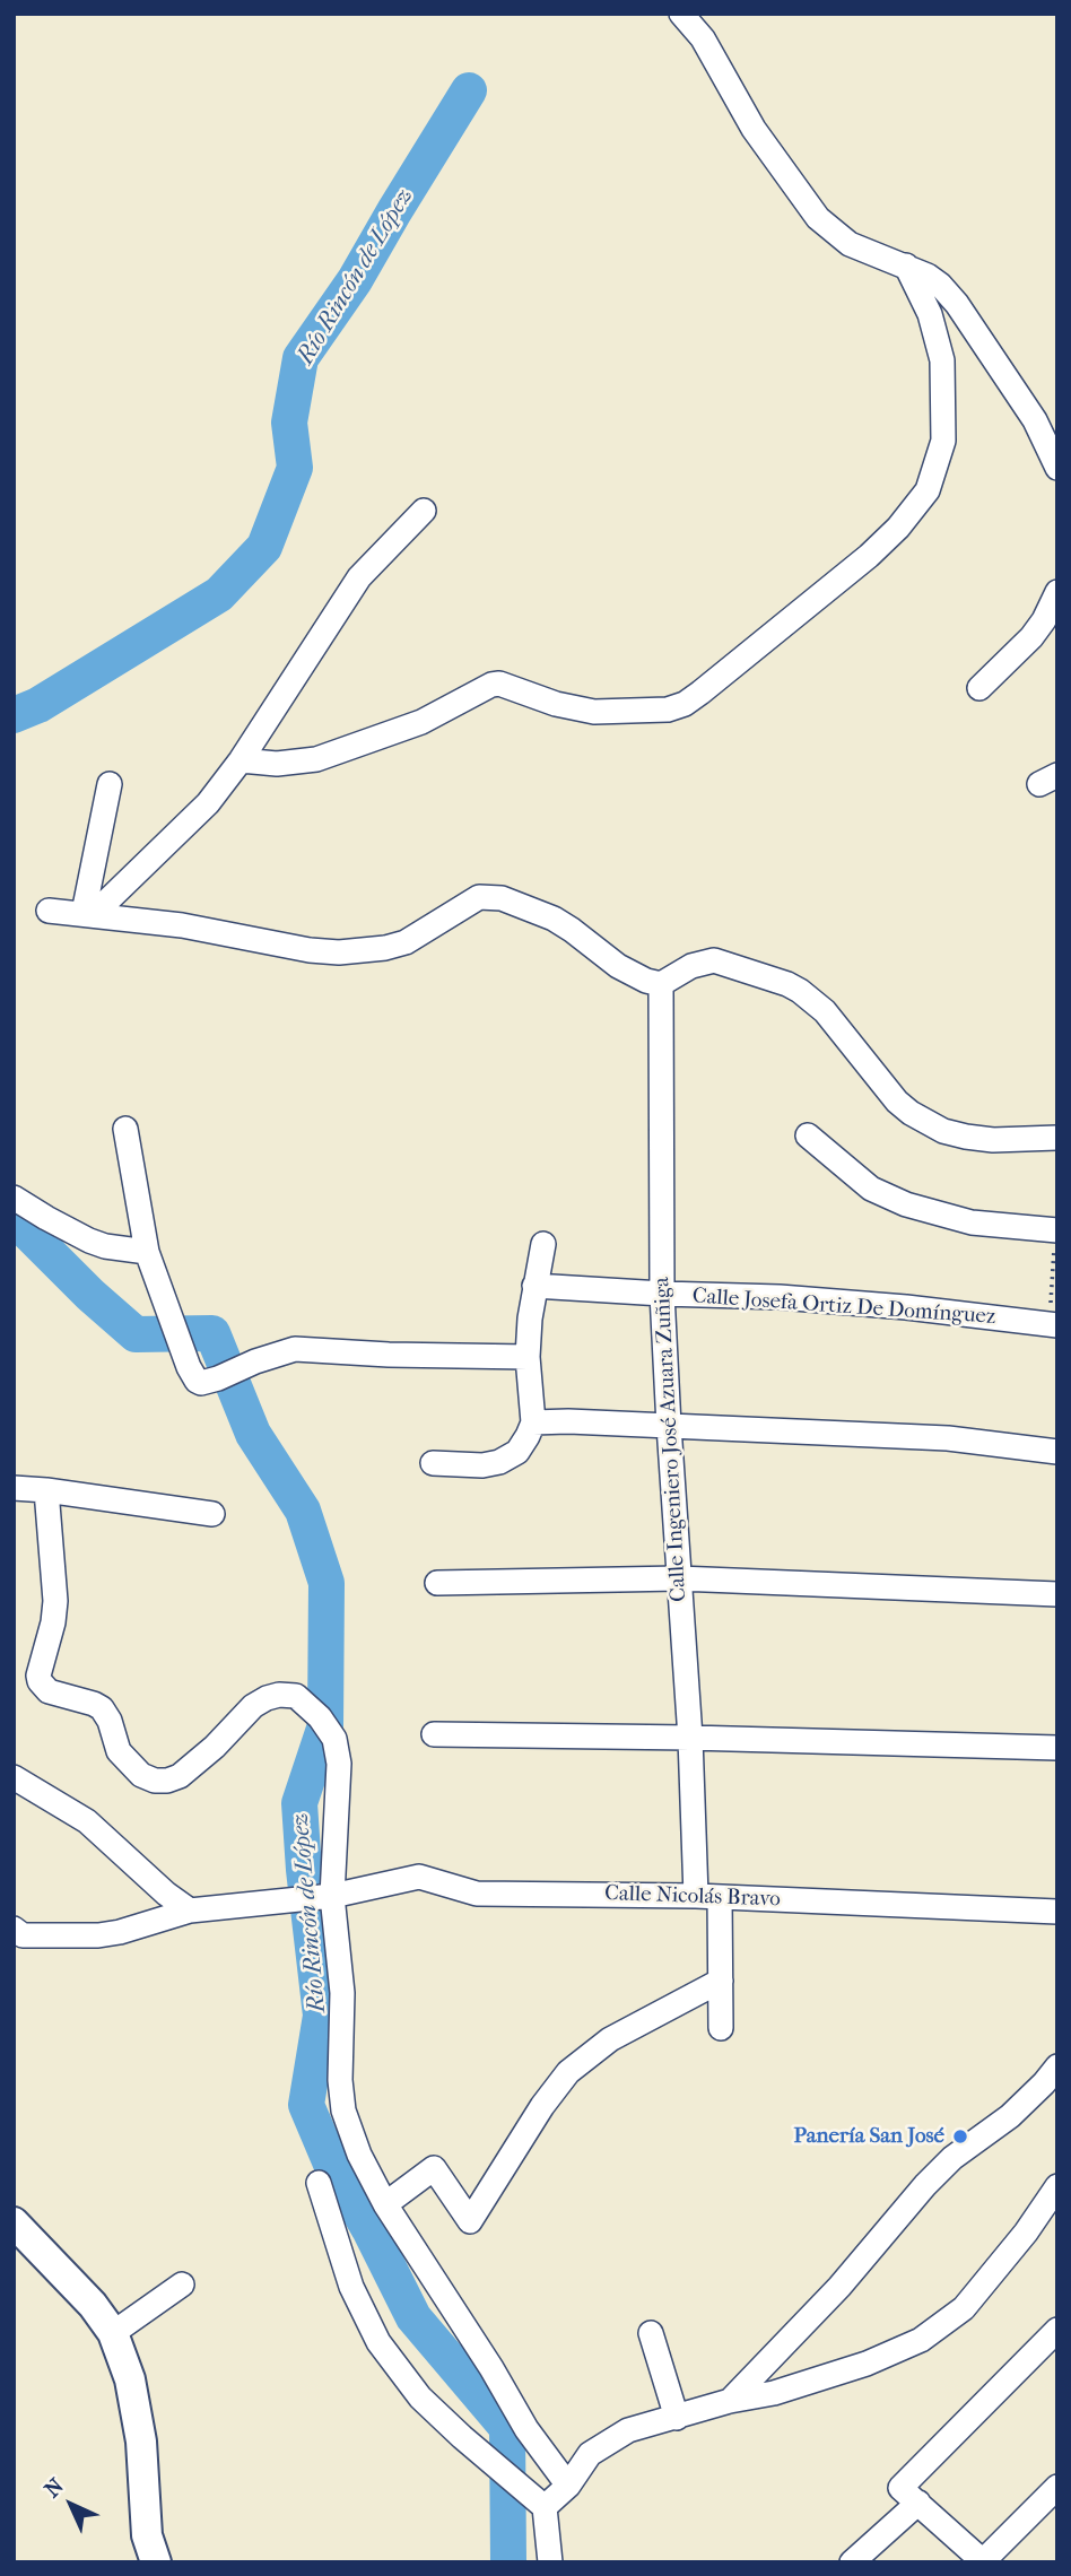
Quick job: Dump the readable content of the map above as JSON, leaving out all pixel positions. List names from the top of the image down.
{
  "streets": {
    "street": ["Calle Josefa Ortiz De Domínguez", "Calle Ingeniero José Azuara Zuñiga", "Calle Nicolás Bravo"]
  },
  "crossings": [
    ["Calle Josefa Ortiz De Domínguez", "Calle Ingeniero José Azuara Zuñiga"],
    ["Calle Ingeniero José Azuara Zuñiga", "Calle Nicolás Bravo"]
  ],
  "water": ["Río Rincón de López"],
  "places": ["Panería San José"],
  "north": "top left"
}
